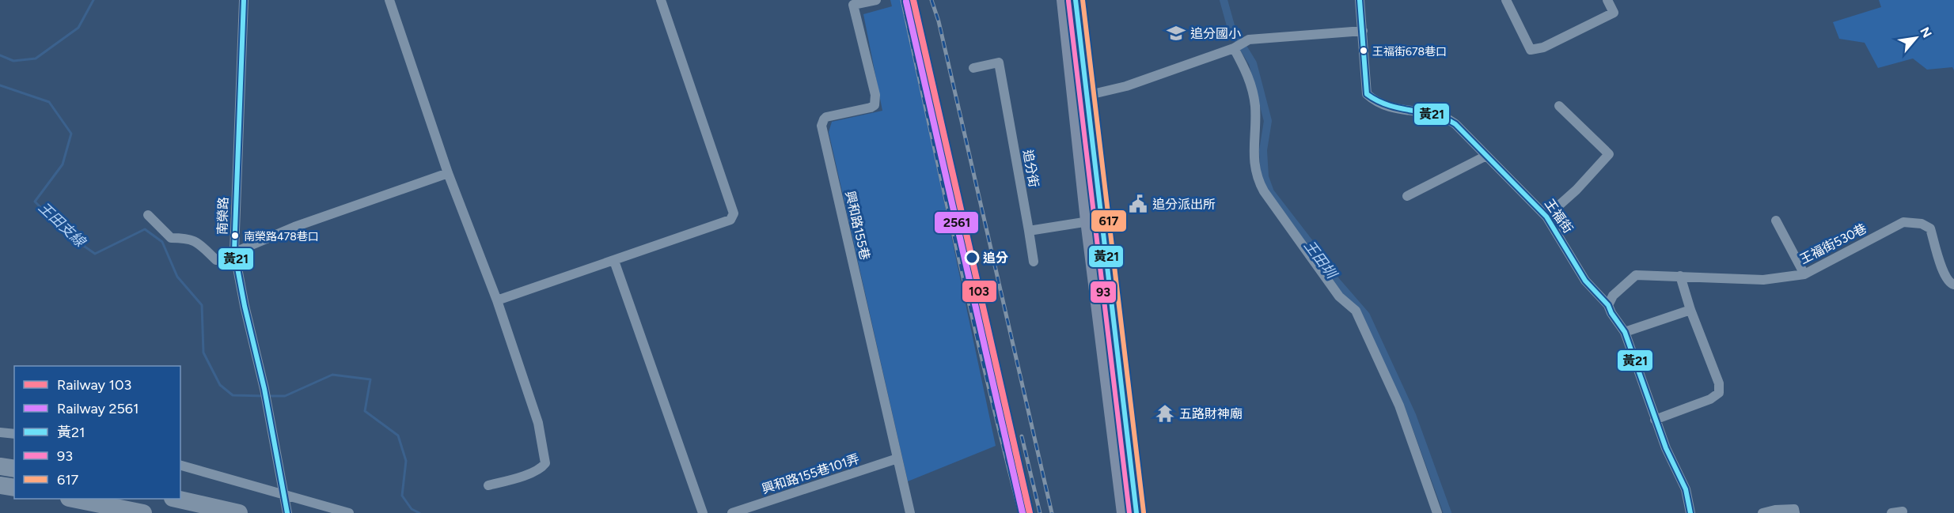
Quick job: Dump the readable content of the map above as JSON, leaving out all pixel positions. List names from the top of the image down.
{
  "streets": {
    "street": [
      "追分街",
      "南榮路",
      "王福街",
      "興和路155巷",
      "王福街530巷",
      "興和路155巷101弄"
    ]
  },
  "crossings": [
    ["王福街", "王福街530巷"],
    ["興和路155巷", "興和路155巷101弄"]
  ],
  "water": ["王田支線", "王田圳"],
  "places": {
    "school or university": ["追分國小"],
    "other": ["王福街678巷口", "南榮路478巷口", "追分"],
    "public building": ["追分派出所"],
    "temple": ["五路財神廟"]
  },
  "lines": [
    "rail line 103",
    "transit line 黃21",
    "transit line 617",
    "transit line 93",
    "rail line 2561"
  ],
  "legend": [
    "Railway 103",
    "Railway 2561",
    "黃21",
    "93",
    "617"
  ],
  "north": "top right"
}
